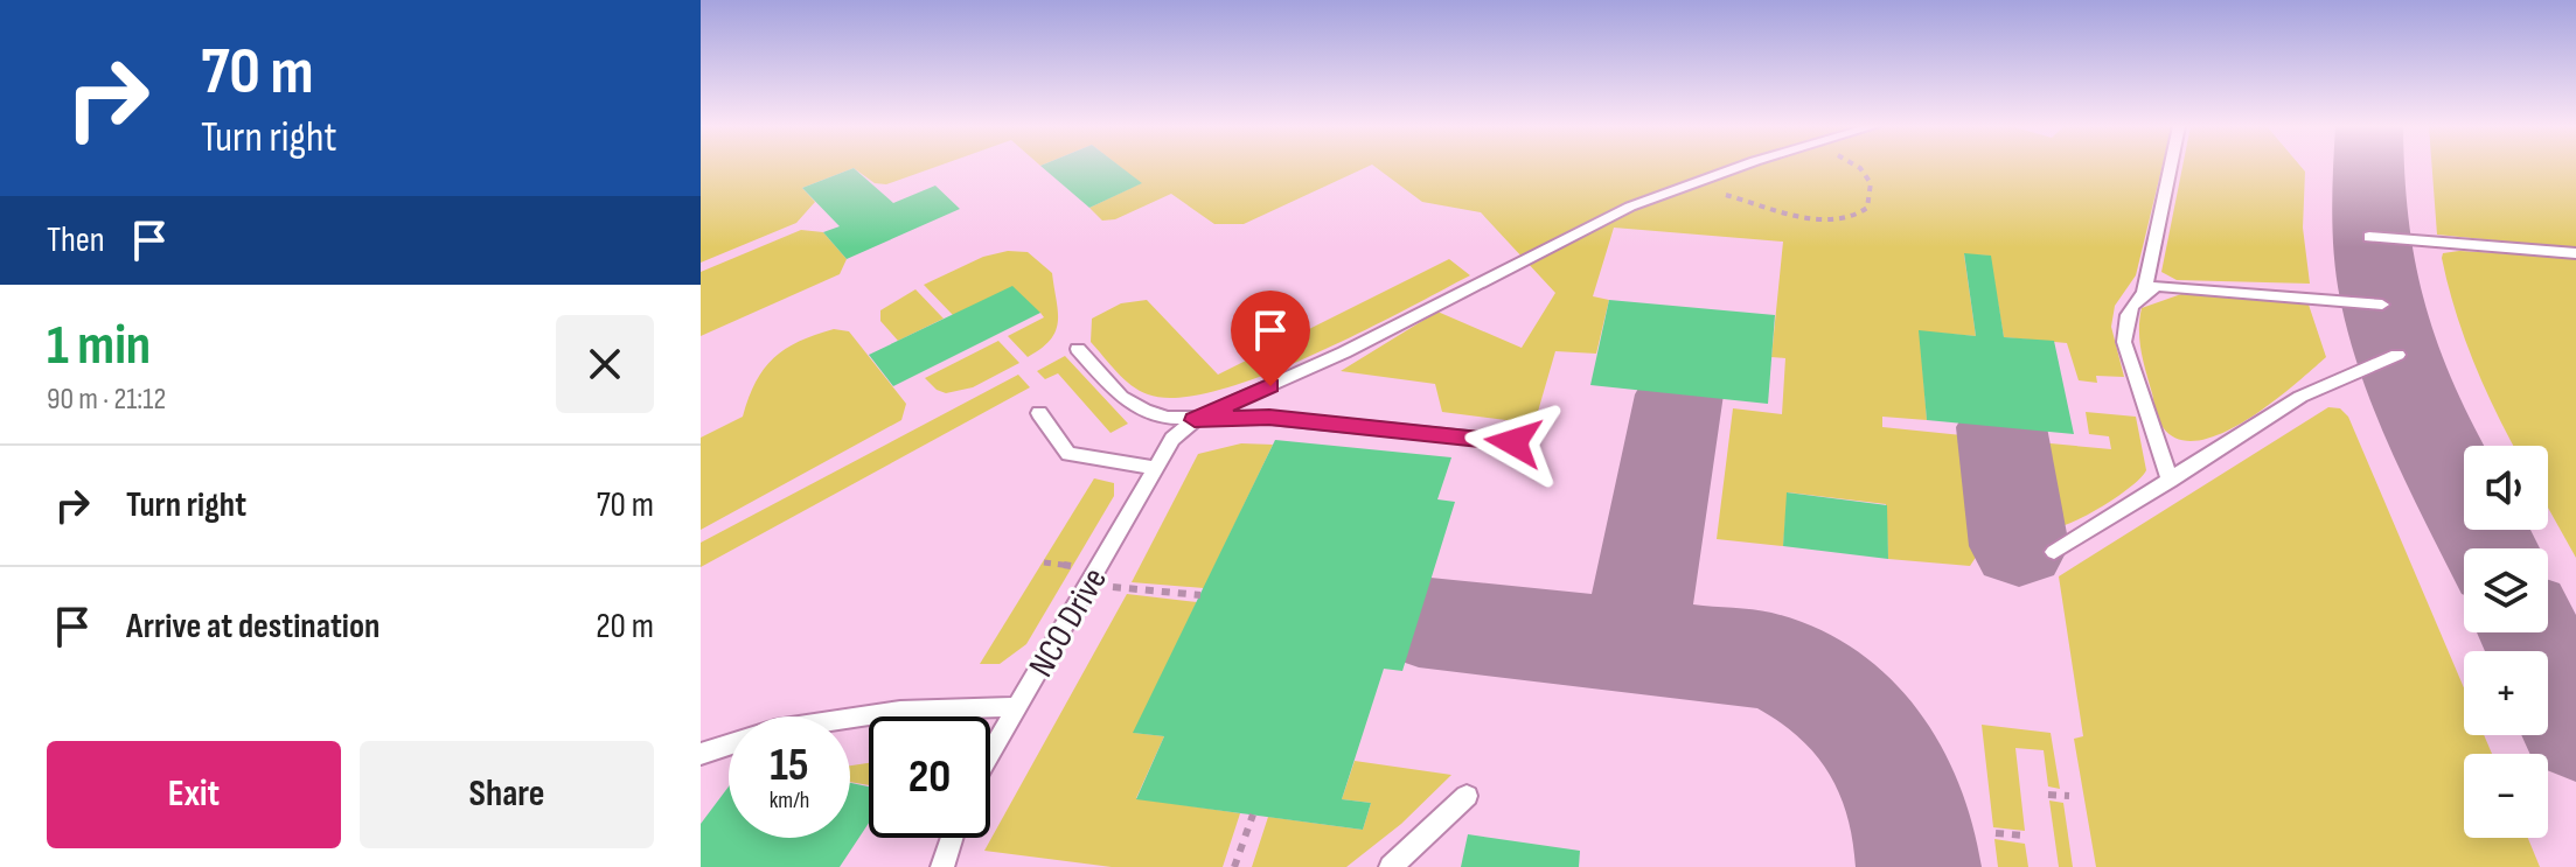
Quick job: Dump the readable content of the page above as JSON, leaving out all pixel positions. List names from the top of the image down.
{
  "streets": {
    "lane": ["NCO Drive"]
  },
  "page": {
    "turn": ["70 m", "Turn right"],
    "then": "Then",
    "heading": ["1 min", "90 m · 21:12"],
    "list": [
      {
        "name": "Turn right",
        "value": "70 m"
      },
      {
        "name": "Arrive at destination",
        "value": "20 m"
      }
    ],
    "map_buttons": ["+", "−"],
    "speed": "15 km/h",
    "limit": "20",
    "buttons": ["Exit", "Share"]
  }
}
